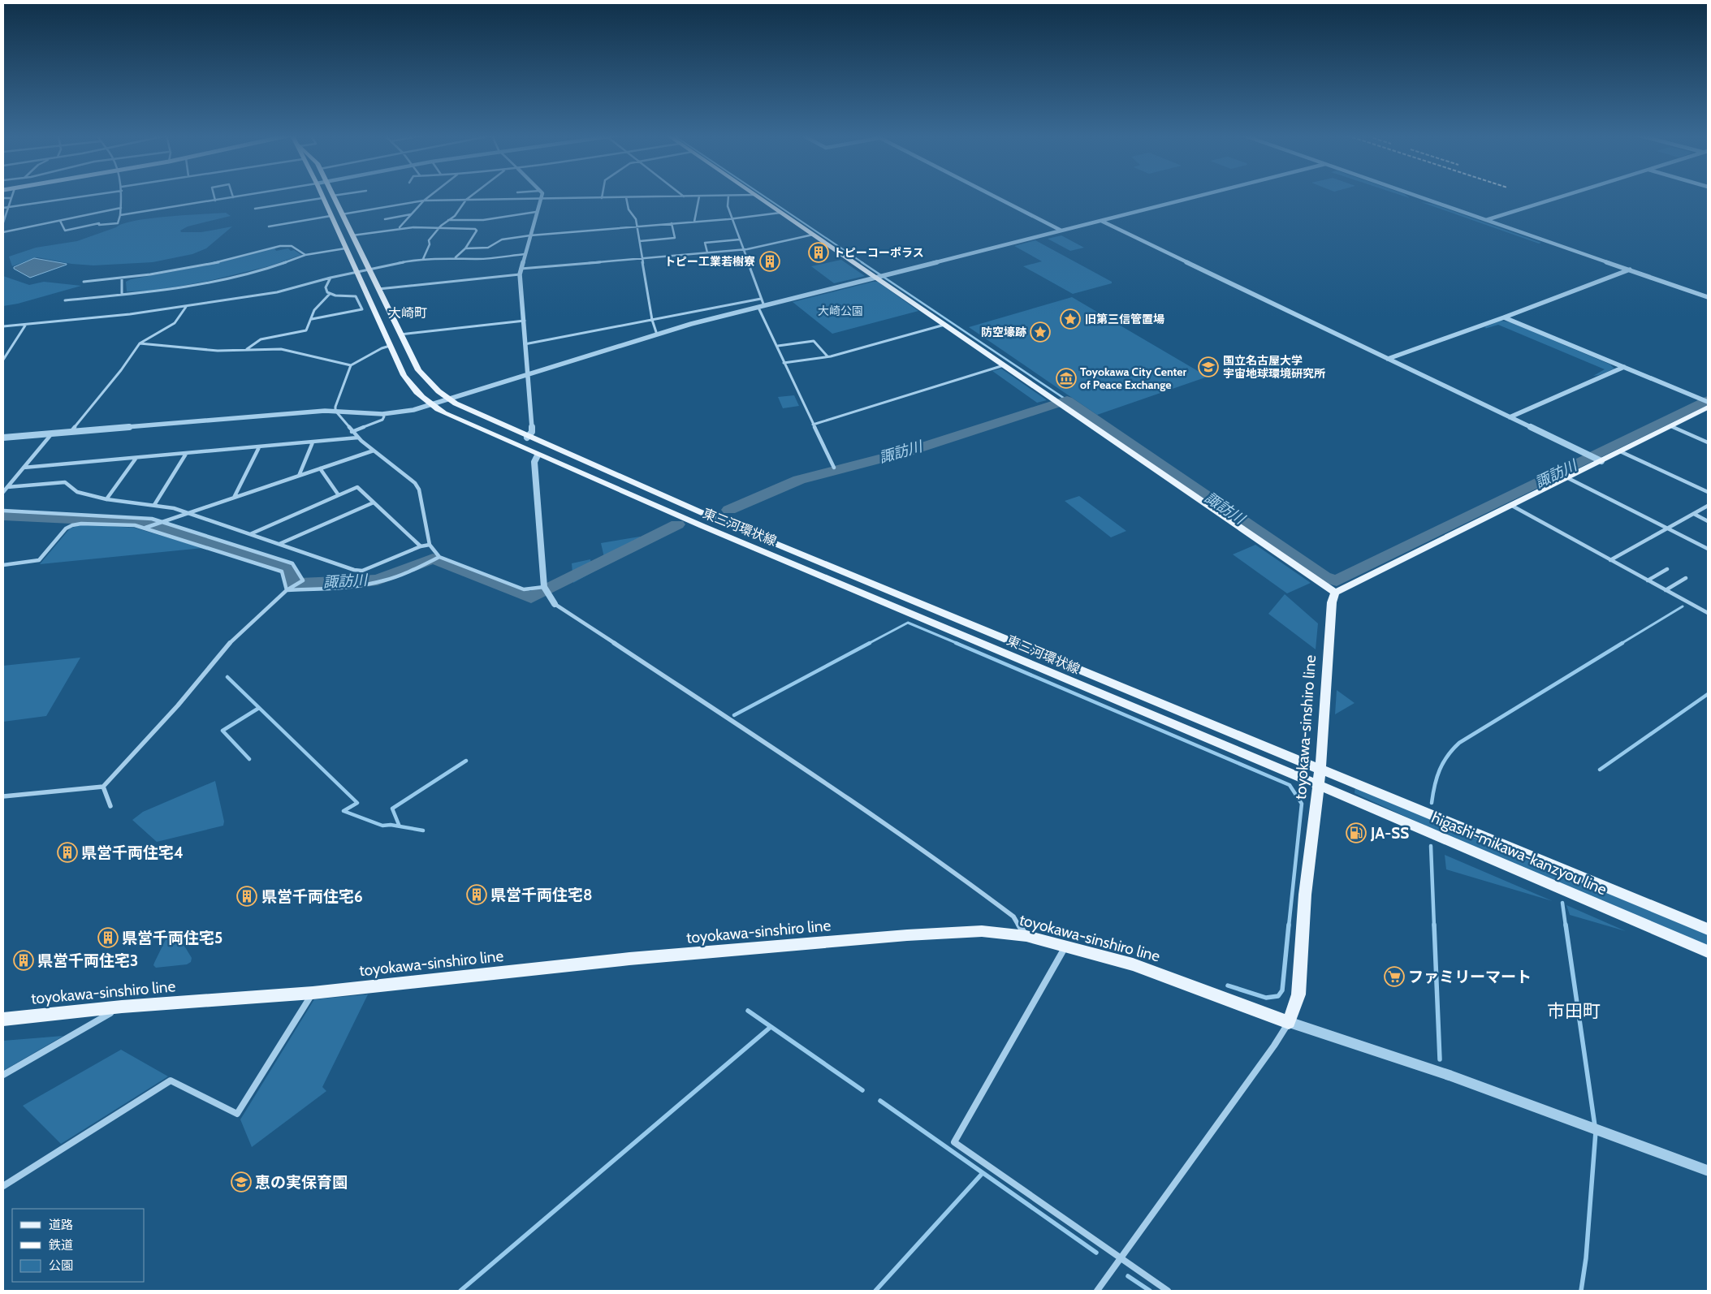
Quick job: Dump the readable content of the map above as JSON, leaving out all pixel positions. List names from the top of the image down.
{
  "streets": {
    "main road": ["東三河環状線", "toyokawa-sinshiro line", "higashi-mikawa-kanzyou line"]
  },
  "crossings": [
    ["東三河環状線", "toyokawa-sinshiro line"],
    ["東三河環状線", "higashi-mikawa-kanzyou line"],
    ["toyokawa-sinshiro line", "higashi-mikawa-kanzyou line"]
  ],
  "districts": ["大崎町", "市田町"],
  "water": ["諏訪川"],
  "parks": ["大崎公園"],
  "places": {
    "building": [
      "トピーコーポラス",
      "トピー工業若樹寮",
      "県営千両住宅4",
      "県営千両住宅8",
      "県営千両住宅6",
      "県営千両住宅5",
      "県営千両住宅3"
    ],
    "place": ["旧第三信管置場", "防空壕跡"],
    "school or university": ["国立名古屋大学 宇宙地球環境研究所", "恵の実保育園"],
    "museum": ["Toyokawa City Center of Peace Exchange"],
    "fuel station": ["JA-SS"],
    "supermarket": ["ファミリーマート"]
  },
  "legend": ["道路", "鉄道", "公園"]
}
